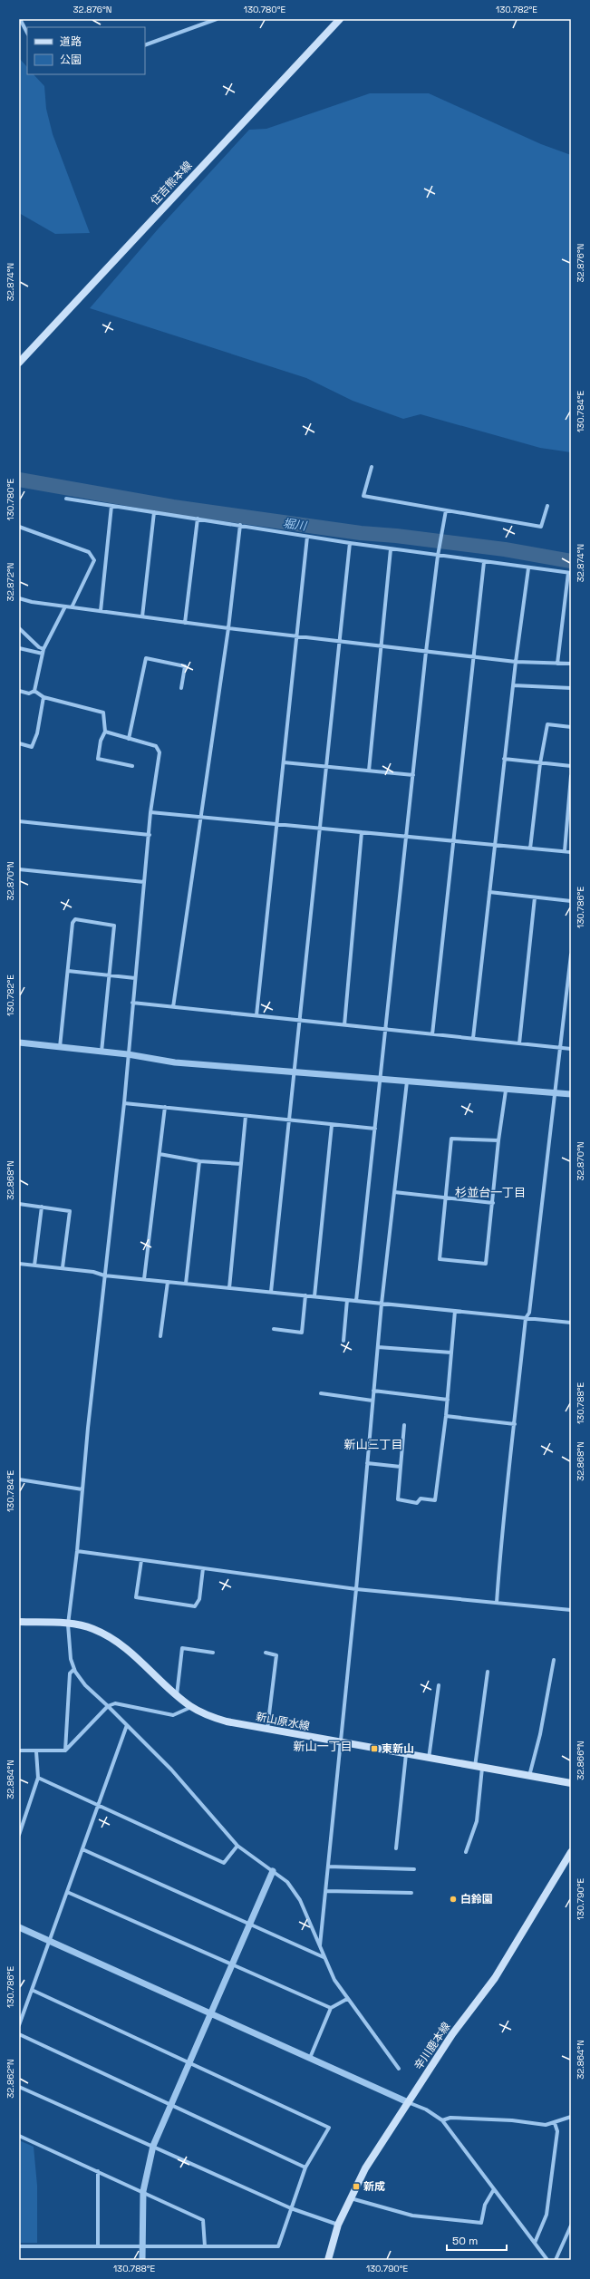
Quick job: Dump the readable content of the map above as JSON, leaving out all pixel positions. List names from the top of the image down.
{
  "streets": {
    "main road": ["住吉熊本線", "新山原水線", "辛川鹿本線"]
  },
  "districts": ["杉並台一丁目", "新山三丁目", "新山一丁目"],
  "water": ["堀川"],
  "places": {
    "transit": ["東新山", "新成"],
    "other": ["白鈴園"]
  },
  "legend": ["道路", "公園"],
  "scale_bar": "50 m",
  "coordinates": [
    "32.876°N",
    "130.780°E",
    "130.782°E",
    "32.874°N",
    "130.784°E",
    "32.872°N",
    "32.870°N",
    "130.786°E",
    "32.868°N",
    "130.788°E",
    "32.866°N",
    "32.864°N",
    "130.790°E",
    "32.862°N"
  ]
}
